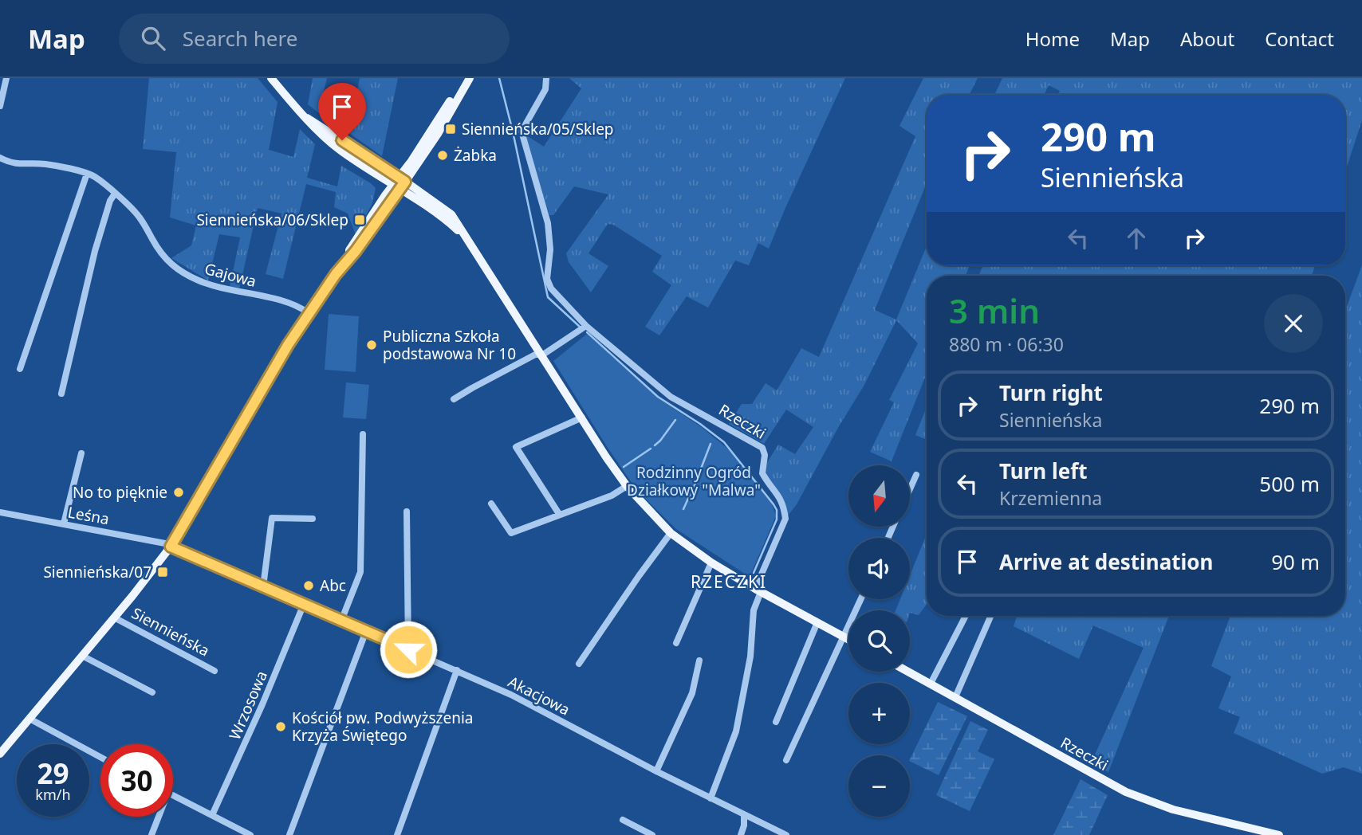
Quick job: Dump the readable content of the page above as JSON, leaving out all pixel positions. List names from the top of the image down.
{
  "streets": {
    "main road": ["Rzeczki", "Siennieńska"],
    "street": [
      "Gajowa",
      "Leśna",
      "Akacjowa",
      "Wrzosowa"
    ]
  },
  "crossings": [
    ["Gajowa", "Siennieńska"],
    ["Rzeczki", "Akacjowa"],
    ["Leśna", "Siennieńska"],
    ["Leśna", "Akacjowa"],
    ["Siennieńska", "Akacjowa"],
    ["Akacjowa", "Wrzosowa"]
  ],
  "districts": ["RZECZKI"],
  "parks": ["Rodzinny Ogród Działkowy \"Malwa\""],
  "places": {
    "transit": ["Siennieńska/05/Sklep", "Siennieńska/06/Sklep", "Siennieńska/07"],
    "other": [
      "Żabka",
      "Publiczna Szkoła podstawowa Nr 10",
      "No to pięknie",
      "Abc",
      "Kościół pw. Podwyższenia Krzyża Świętego"
    ]
  },
  "north": "bottom",
  "page": {
    "header": "Map",
    "search": "Search here",
    "nav": [
      "Home",
      "Map",
      "About",
      "Contact"
    ],
    "turn": ["290 m", "Siennieńska"],
    "heading": ["3 min", "880 m · 06:30"],
    "list": [
      {
        "name": "Turn right",
        "note": "Siennieńska",
        "value": "290 m"
      },
      {
        "name": "Turn left",
        "note": "Krzemienna",
        "value": "500 m"
      },
      {
        "name": "Arrive at destination",
        "value": "90 m"
      }
    ],
    "map_buttons": ["+", "−"],
    "speed": "29 km/h",
    "limit": "30"
  }
}
